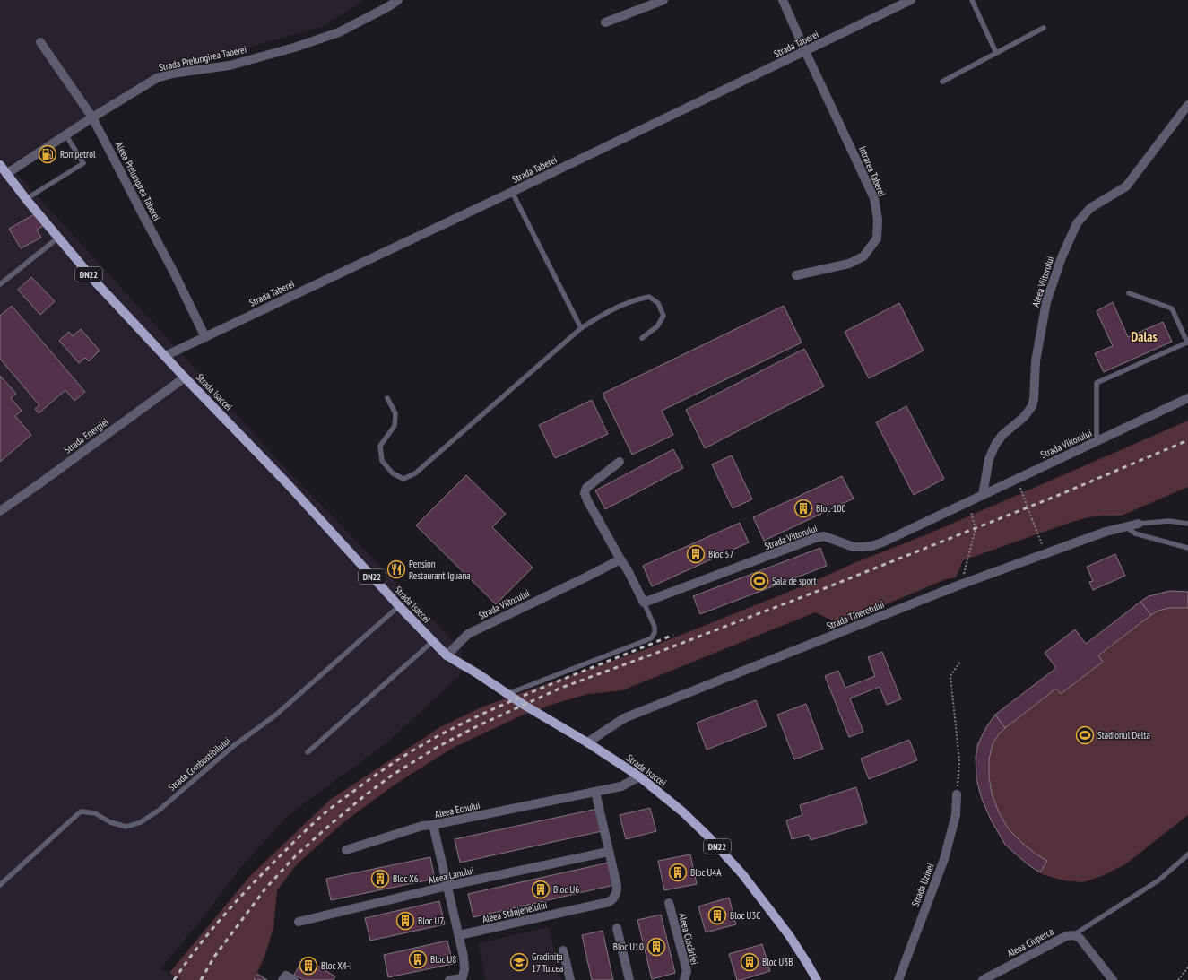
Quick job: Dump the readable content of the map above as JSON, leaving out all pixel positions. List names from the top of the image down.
{
  "streets": {
    "main road": ["DN22", "Strada Isaccei"],
    "street": [
      "Strada Taberei",
      "Strada Prelungirea Taberei",
      "Intrarea Taberei",
      "Aleea Prelungirea Taberei",
      "Aleea Viitorului",
      "Strada Energiei",
      "Strada Viitorului",
      "Strada Tineretului",
      "Aleea Ecoului",
      "Aleea Lanului",
      "Strada Uzinei",
      "Aleea Stânjenelului",
      "Aleea Ciocârliei",
      "Aleea Ciuperca"
    ],
    "lane": ["Strada Combustibilului"]
  },
  "crossings": [
    ["Strada Taberei", "Intrarea Taberei"],
    ["Strada Taberei", "Aleea Prelungirea Taberei"],
    ["Strada Taberei", "Strada Isaccei"],
    ["Strada Prelungirea Taberei", "Aleea Prelungirea Taberei"],
    ["Strada Prelungirea Taberei", "Strada Isaccei"],
    ["Aleea Viitorului", "Strada Viitorului"],
    ["Strada Isaccei", "Strada Energiei"],
    ["Strada Isaccei", "Strada Viitorului"],
    ["Strada Isaccei", "Strada Tineretului"],
    ["Strada Isaccei", "Strada Combustibilului"],
    ["Strada Isaccei", "Aleea Ecoului"],
    ["Aleea Ecoului", "Aleea Lanului"],
    ["Aleea Ecoului", "Aleea Stânjenelului"],
    ["Aleea Lanului", "Aleea Stânjenelului"]
  ],
  "districts": ["Dalas"],
  "places": {
    "fuel station": ["Rompetrol"],
    "building": [
      "Bloc 100",
      "Bloc 57",
      "Bloc U4A",
      "Bloc X6",
      "Bloc U6",
      "Bloc U3C",
      "Bloc U7",
      "Bloc U10",
      "Bloc U8",
      "Bloc U3B",
      "Bloc X4-I"
    ],
    "restaurant": ["Pension Restaurant Iguana"],
    "sports": ["Sala de sport", "Stadionul Delta"],
    "school or university": ["Gradinița 17 Tulcea"]
  }
}
